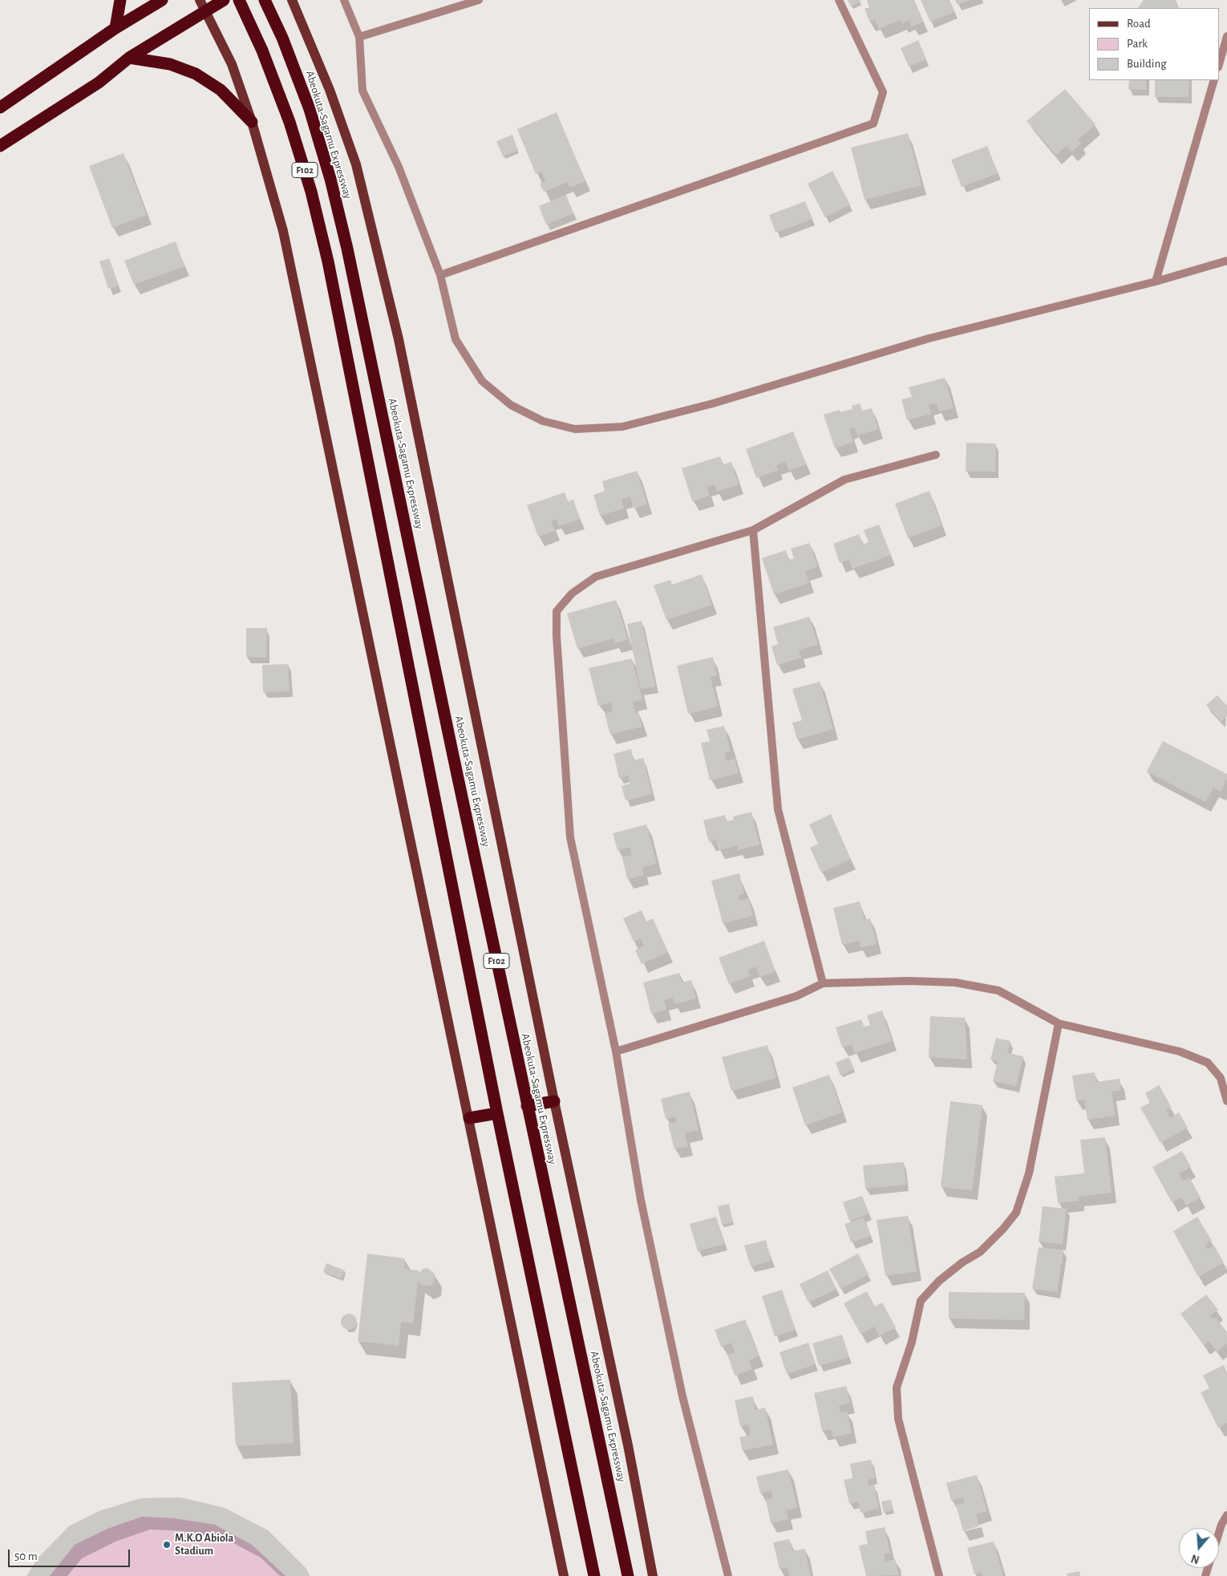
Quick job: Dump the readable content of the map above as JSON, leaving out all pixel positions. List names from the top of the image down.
{
  "streets": {
    "highway": ["Abeokuta-Sagamu Expressway", "F102"]
  },
  "places": ["M.K.O Abiola Stadium"],
  "legend": ["Road", "Park", "Building"],
  "scale_bar": "50 m",
  "north": "bottom"
}
